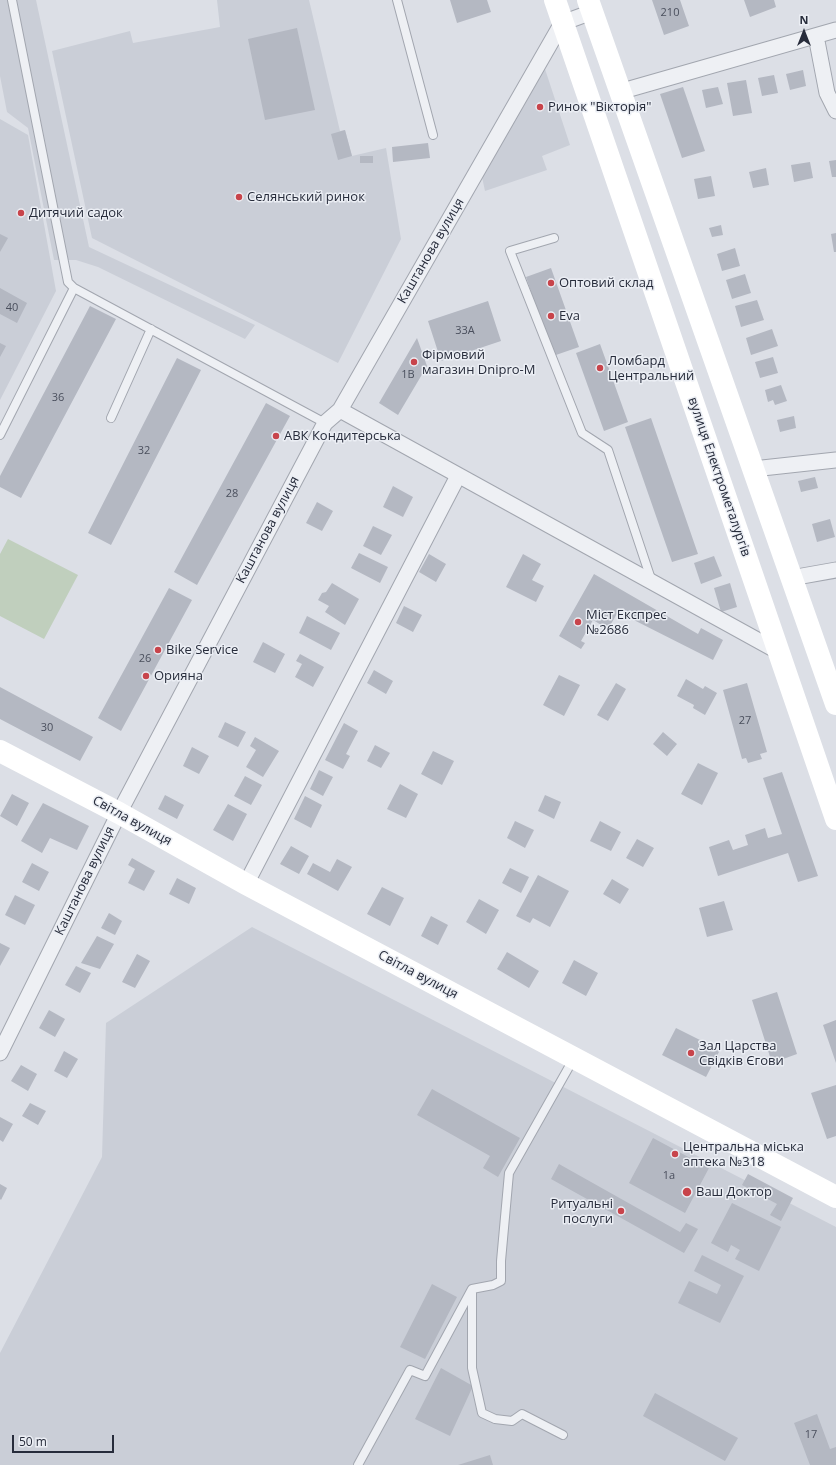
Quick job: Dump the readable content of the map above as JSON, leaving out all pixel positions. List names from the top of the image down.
{
  "streets": {
    "main road": ["вулиця Електрометалургів", "Світла вулиця"],
    "street": ["Каштанова вулиця"]
  },
  "crossings": [
    ["Каштанова вулиця", "вулиця Електрометалургів"],
    ["Каштанова вулиця", "Світла вулиця"]
  ],
  "places": [
    "Ринок \"Вікторія\"",
    "Селянський ринок",
    "Дитячий садок",
    "Оптовий склад",
    "Eva",
    "Фірмовий магазин Dnipro-M",
    "Ломбард Центральний",
    "АВК Кондитерська",
    "Міст Експрес №2686",
    "Bike Service",
    "Орияна",
    "Зал Царства Свідків Єгови",
    "Центральна міська аптека №318",
    "Ваш Доктор",
    "Ритуальні послуги"
  ],
  "house_numbers": [
    "210",
    "40",
    "33А",
    "1В",
    "36",
    "32",
    "28",
    "26",
    "27",
    "30",
    "1а",
    "17"
  ],
  "scale_bar": "50 m",
  "north": "top"
}
